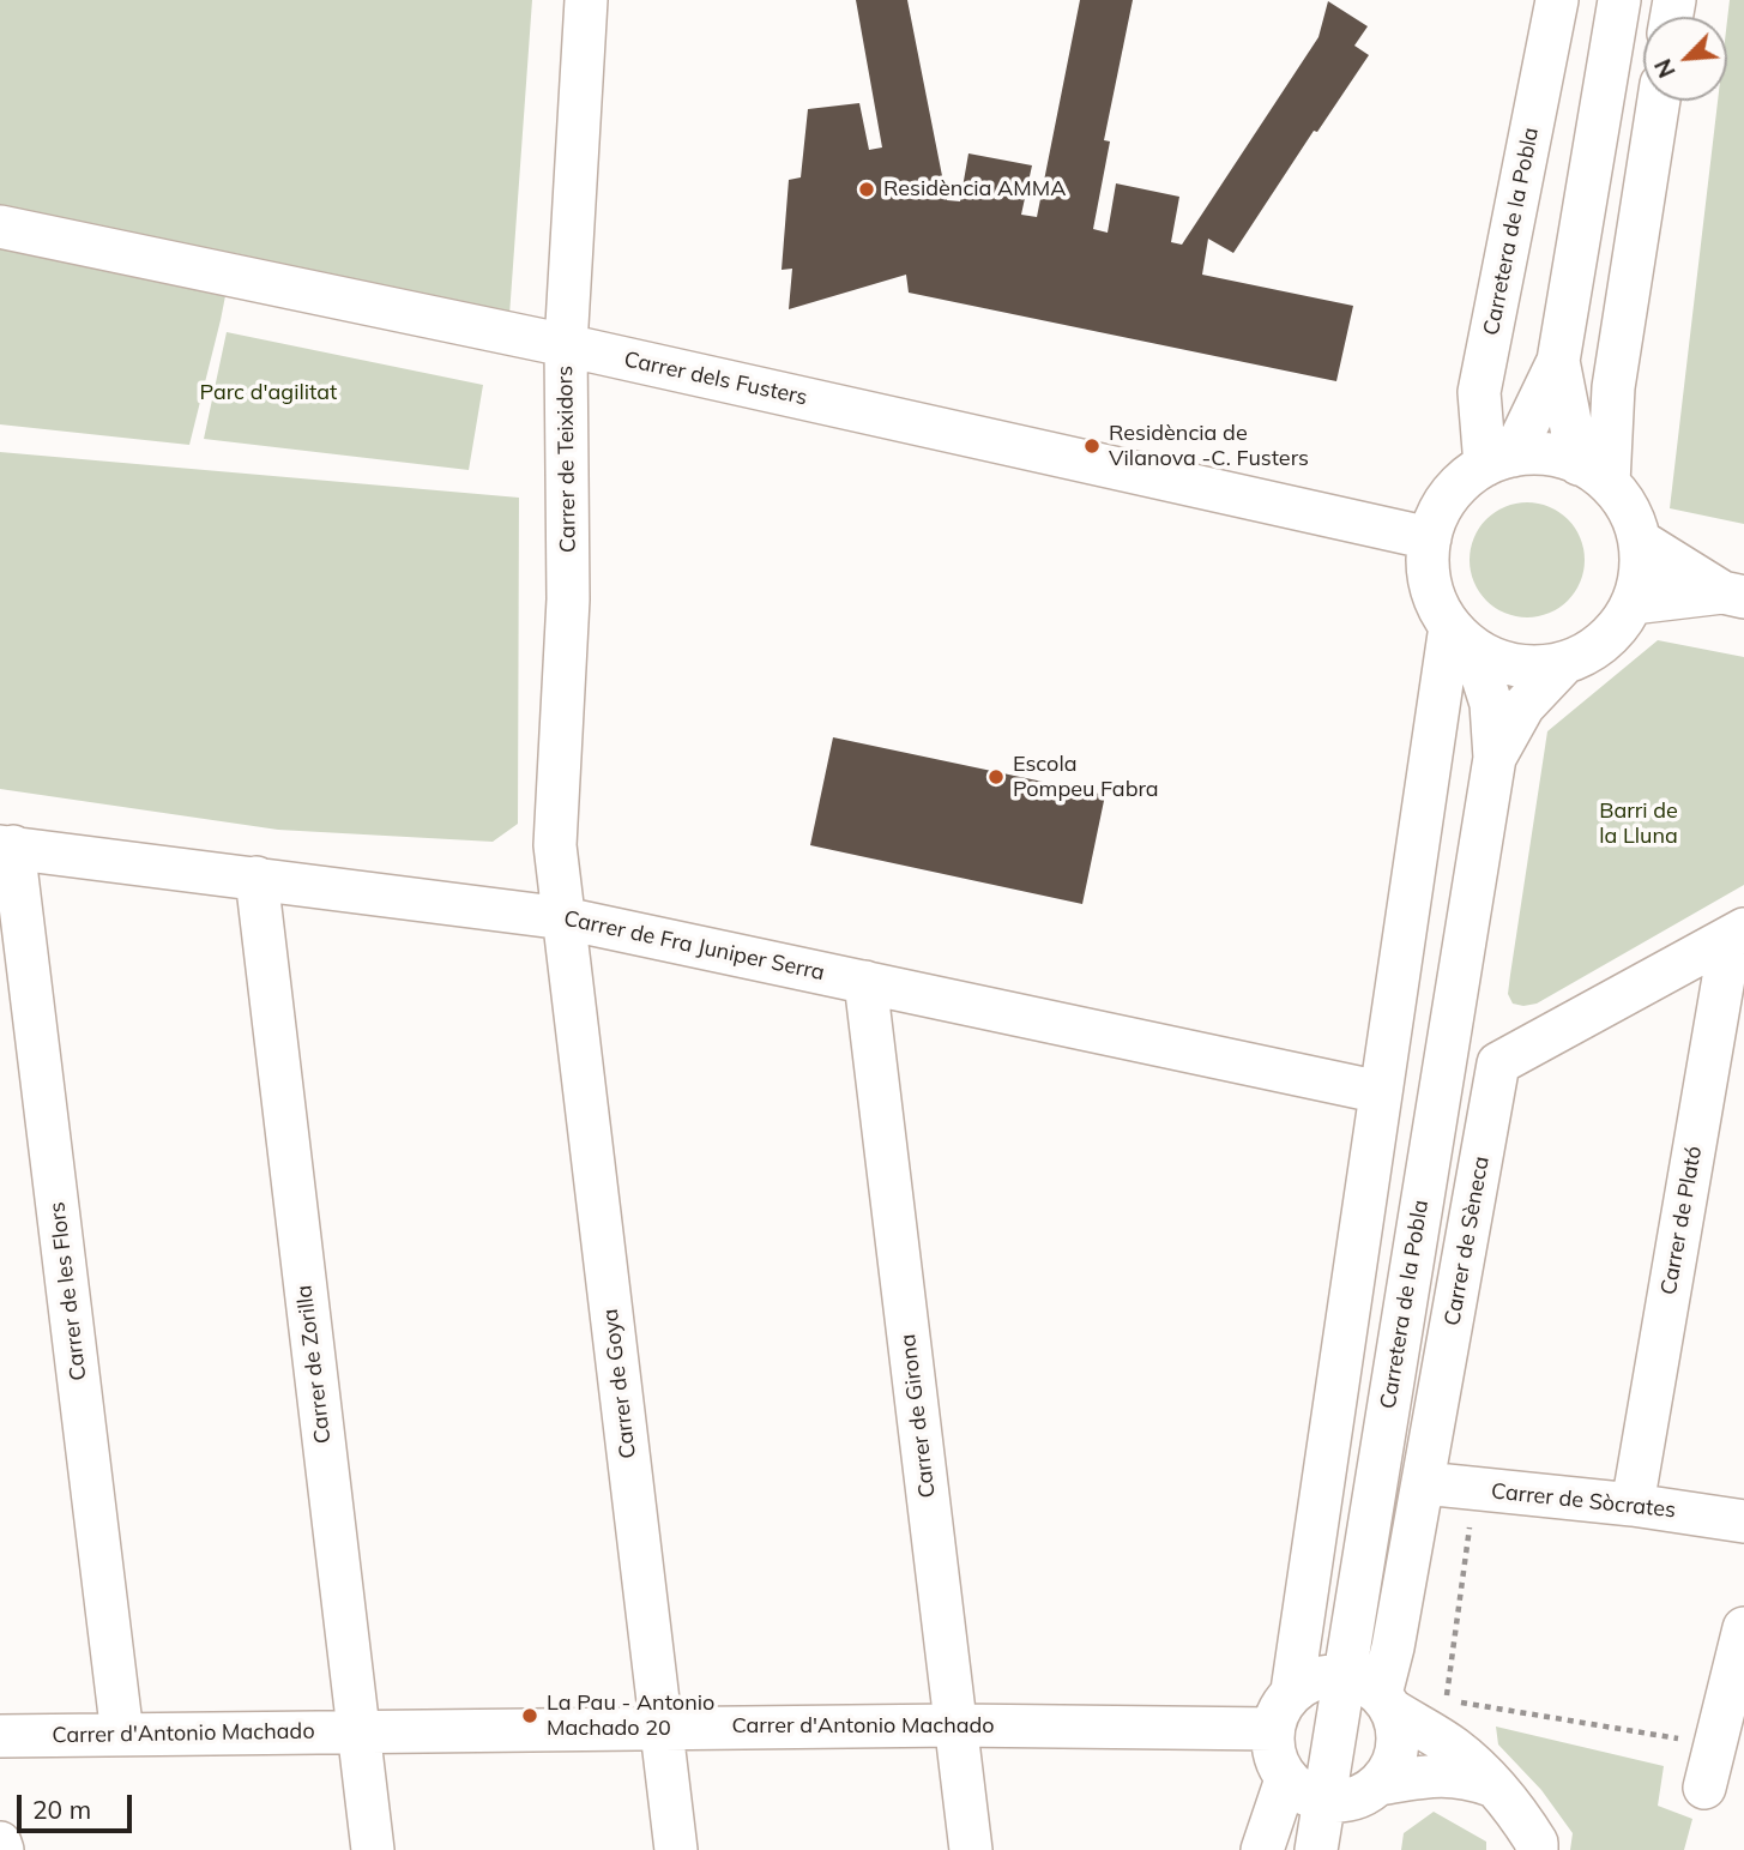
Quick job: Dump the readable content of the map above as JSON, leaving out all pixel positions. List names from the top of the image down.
{
  "streets": {
    "street": [
      "Carretera de la Pobla",
      "Carrer dels Fusters",
      "Carrer de Teixidors",
      "Carrer de Fra Juniper Serra",
      "Carrer de Plató",
      "Carrer de Sèneca",
      "Carrer de les Flors",
      "Carrer de Zorilla",
      "Carrer de Goya",
      "Carrer de Girona",
      "Carrer de Sòcrates",
      "Carrer d'Antonio Machado"
    ]
  },
  "crossings": [
    ["Carretera de la Pobla", "Carrer dels Fusters"],
    ["Carrer dels Fusters", "Carrer de Teixidors"],
    ["Carrer de Teixidors", "Carrer de Fra Juniper Serra"],
    ["Carrer de Teixidors", "Carrer de Goya"],
    ["Carrer de Fra Juniper Serra", "Carrer de les Flors"],
    ["Carrer de Fra Juniper Serra", "Carrer de Zorilla"],
    ["Carrer de Fra Juniper Serra", "Carrer de Goya"],
    ["Carrer de Fra Juniper Serra", "Carrer de Girona"],
    ["Carrer de Plató", "Carrer de Sèneca"],
    ["Carrer de Plató", "Carrer de Sòcrates"],
    ["Carrer de Sèneca", "Carrer de Sòcrates"],
    ["Carrer de les Flors", "Carrer d'Antonio Machado"],
    ["Carrer de Zorilla", "Carrer d'Antonio Machado"],
    ["Carrer de Goya", "Carrer d'Antonio Machado"],
    ["Carrer de Girona", "Carrer d'Antonio Machado"]
  ],
  "parks": ["Parc d'agilitat", "Barri de la Lluna"],
  "places": [
    "Residència AMMA",
    "Residència de Vilanova -C. Fusters",
    "Escola Pompeu Fabra",
    "La Pau - Antonio Machado 20"
  ],
  "scale_bar": "20 m",
  "north": "bottom left"
}
